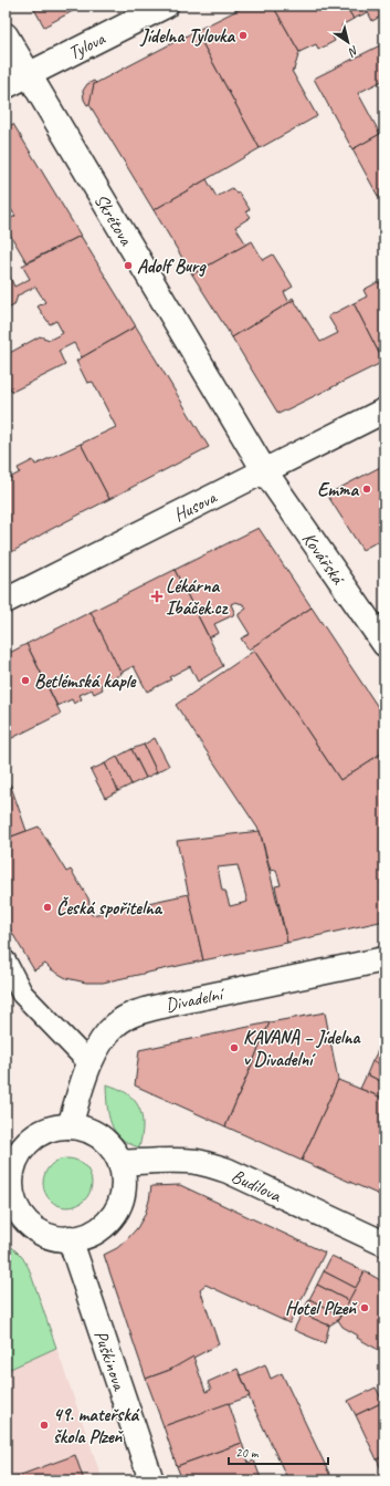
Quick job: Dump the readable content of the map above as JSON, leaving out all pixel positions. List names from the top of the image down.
{
  "streets": {
    "street": [
      "Tylova",
      "Skrétova",
      "Husova",
      "Kovářská",
      "Divadelní",
      "Budilova",
      "Puškinova"
    ]
  },
  "crossings": [
    ["Tylova", "Skrétova"],
    ["Skrétova", "Husova"],
    ["Skrétova", "Kovářská"],
    ["Husova", "Kovářská"],
    ["Divadelní", "Budilova"],
    ["Divadelní", "Puškinova"],
    ["Budilova", "Puškinova"]
  ],
  "places": {
    "other": [
      "Jídelna Tylovka",
      "Adolf Burg",
      "Emma",
      "Betlémská kaple",
      "Česká spořitelna",
      "KAVANA – Jídelna v Divadelní",
      "Hotel Plzeň",
      "49. mateřská škola Plzeň"
    ],
    "health": ["Lékárna Ibáček.cz"]
  },
  "scale_bar": "20 m",
  "north": "bottom right"
}
